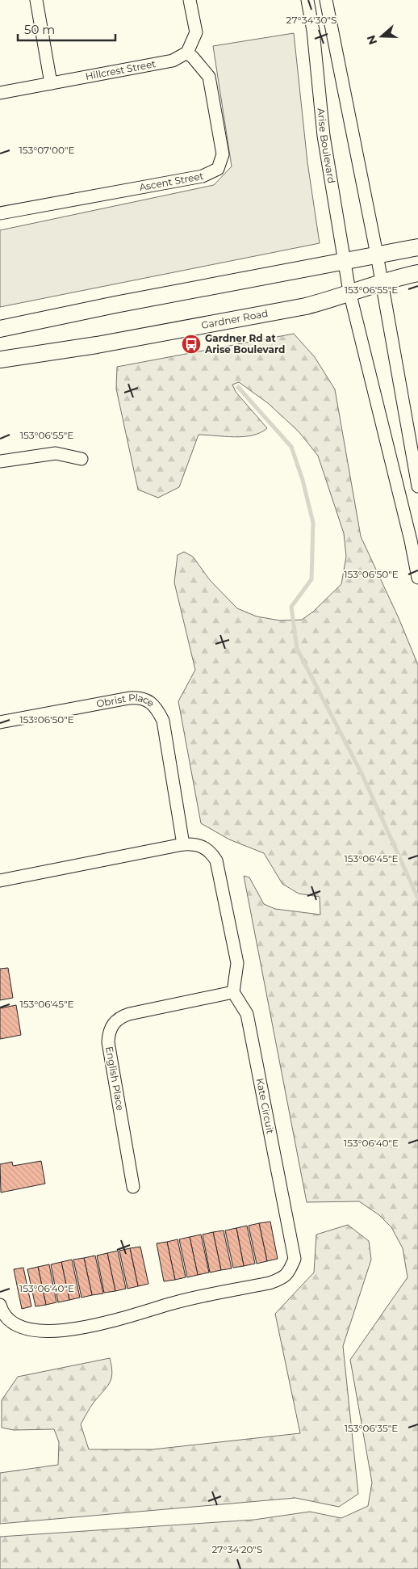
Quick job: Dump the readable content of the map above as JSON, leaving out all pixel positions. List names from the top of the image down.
{
  "streets": {
    "street": [
      "Hillcrest Street",
      "Arise Boulevard",
      "Ascent Street",
      "Gardner Road",
      "Obrist Place",
      "English Place",
      "Kate Circuit"
    ]
  },
  "crossings": [
    ["Hillcrest Street", "Ascent Street"],
    ["Arise Boulevard", "Gardner Road"],
    ["English Place", "Kate Circuit"]
  ],
  "places": {
    "bus stop": ["Gardner Rd at Arise Boulevard"]
  },
  "scale_bar": "50 m",
  "north": "left",
  "coordinates": [
    "27°34'30\"S",
    "153°07'00\"E",
    "153°06'55\"E",
    "153°06'50\"E",
    "153°06'45\"E",
    "153°06'40\"E",
    "153°06'35\"E",
    "27°34'20\"S"
  ]
}
